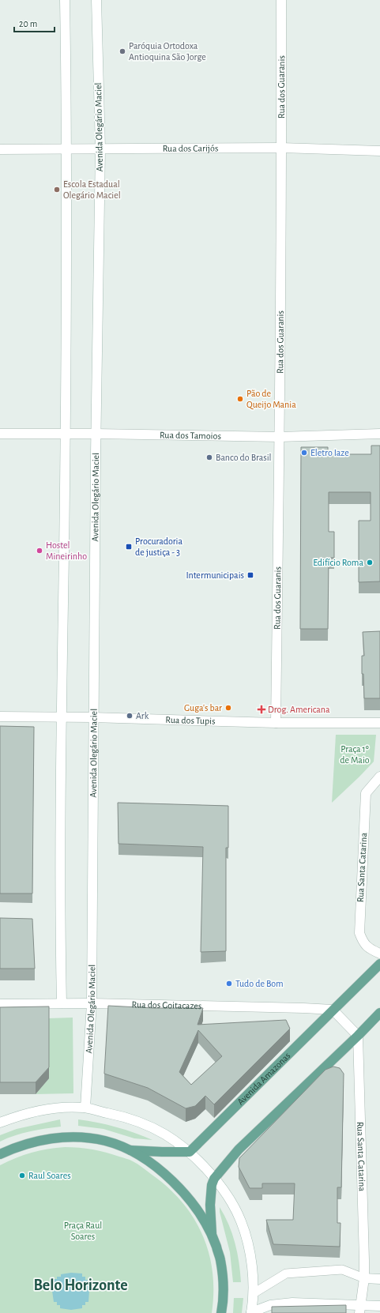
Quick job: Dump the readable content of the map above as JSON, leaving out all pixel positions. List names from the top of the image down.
{
  "streets": {
    "main road": [
      "Rua dos Guaranis",
      "Avenida Olegário Maciel",
      "Rua dos Carijós",
      "Rua dos Tamoios",
      "Rua dos Tupis",
      "Rua Santa Catarina",
      "Rua dos Goitacazes",
      "Avenida Amazonas"
    ]
  },
  "crossings": [
    ["Rua dos Guaranis", "Rua dos Carijós"],
    ["Rua dos Guaranis", "Rua dos Tamoios"],
    ["Rua dos Guaranis", "Rua dos Tupis"],
    ["Avenida Olegário Maciel", "Rua dos Carijós"],
    ["Avenida Olegário Maciel", "Rua dos Tamoios"],
    ["Avenida Olegário Maciel", "Rua dos Tupis"],
    ["Avenida Olegário Maciel", "Rua dos Goitacazes"],
    ["Rua dos Goitacazes", "Avenida Amazonas"]
  ],
  "districts": ["Belo Horizonte"],
  "parks": ["Praça 1º de Maio", "Praça Raul Soares"],
  "places": {
    "other": [
      "Paróquia Ortodoxa Antioquina São Jorge",
      "Escola Estadual Olegário Maciel",
      "Pão de Queijo Mania",
      "Eletro Iaze",
      "Banco do Brasil",
      "Hostel Mineirinho",
      "Edifício Roma",
      "Guga's bar",
      "Ark",
      "Tudo de Bom",
      "Raul Soares"
    ],
    "transit": ["Procuradoria de justiça - 3", "Intermunicipais"],
    "health": ["Drog. Americana"]
  },
  "scale_bar": "20 m"
}
